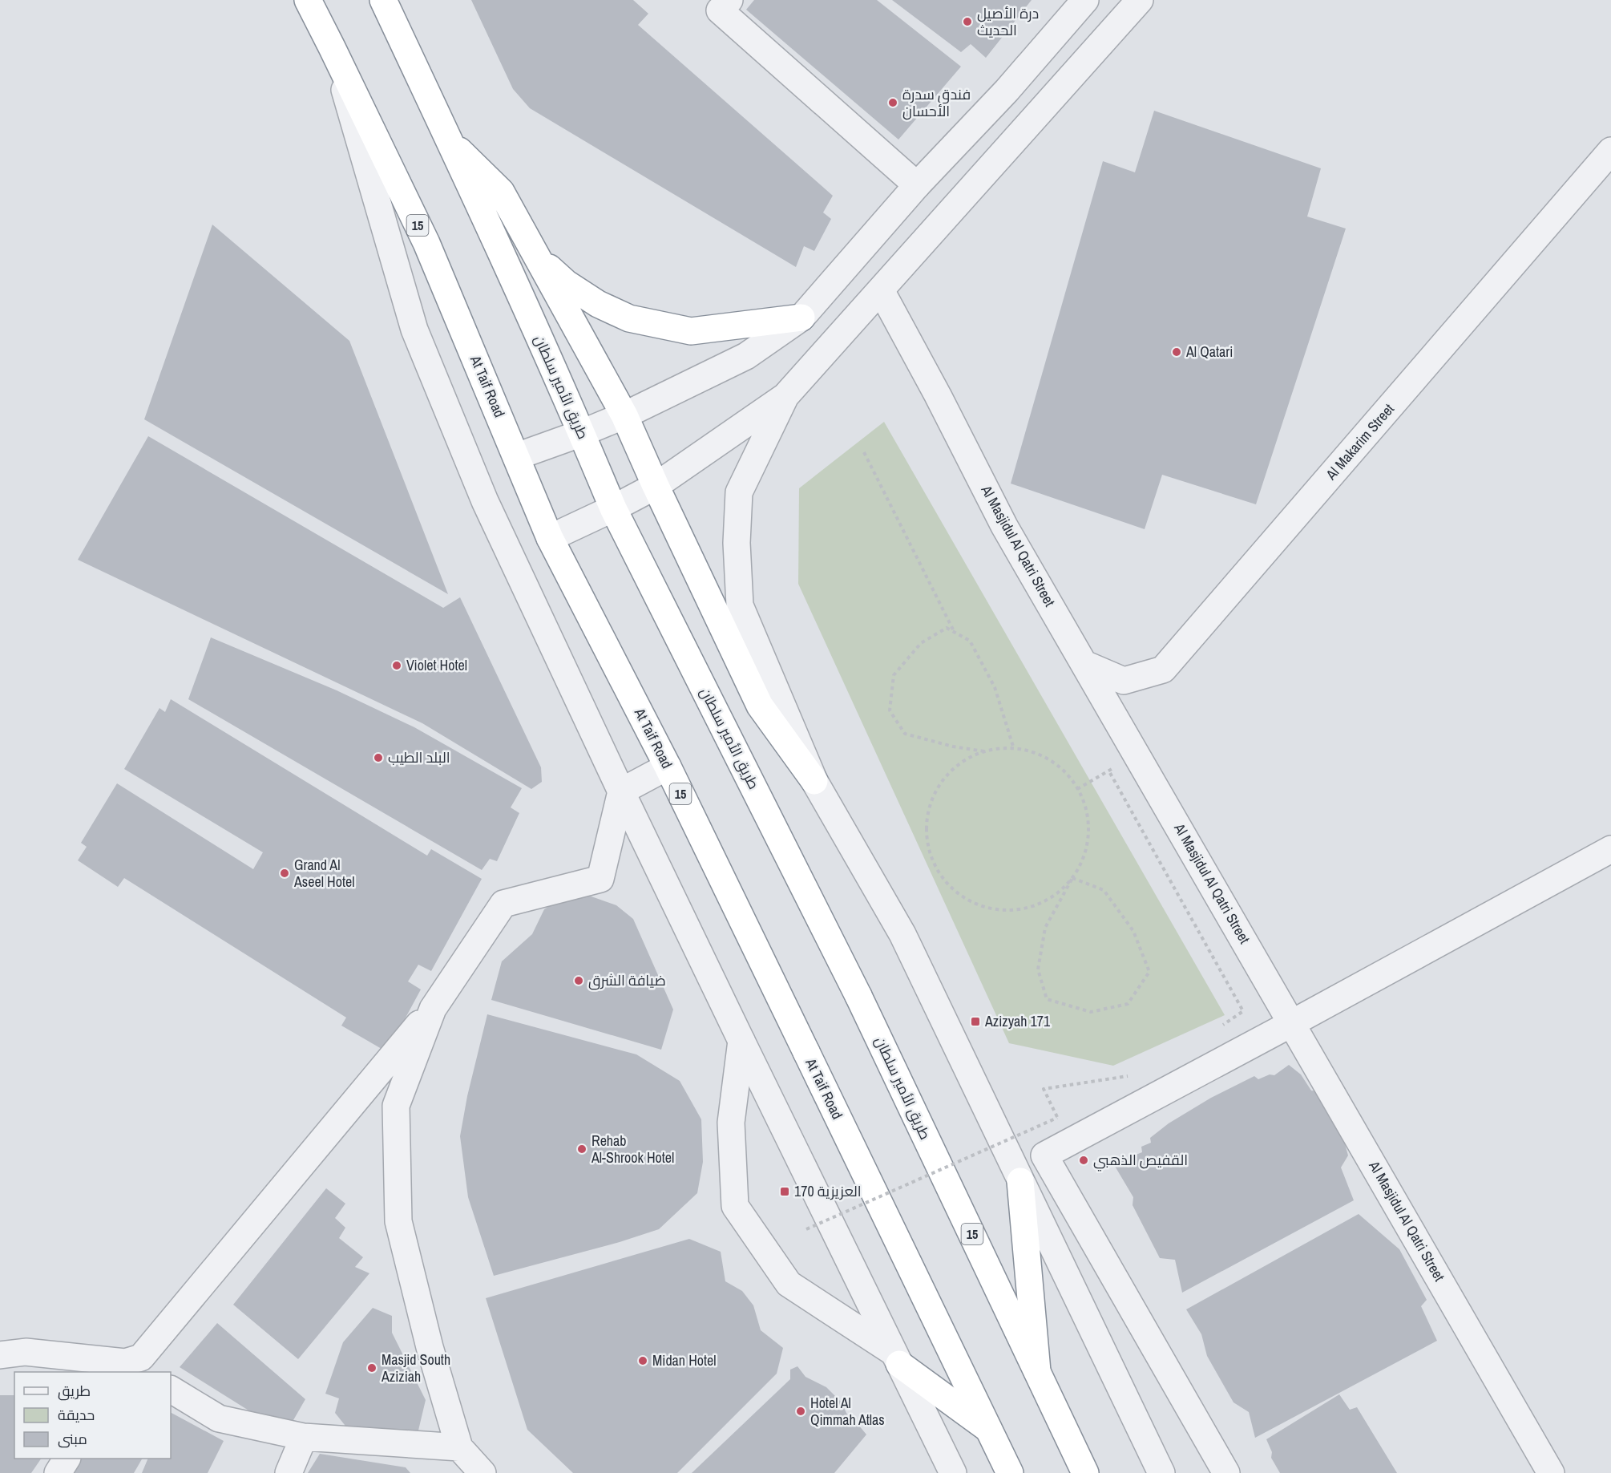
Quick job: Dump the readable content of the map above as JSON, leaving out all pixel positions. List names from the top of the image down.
{
  "streets": {
    "highway": ["15", "At Taif Road", "طريق الأمير سلطان"],
    "street": ["Al Makarim Street", "Al Masjidul Al Qatri Street"]
  },
  "crossings": [
    ["Al Makarim Street", "Al Masjidul Al Qatri Street"]
  ],
  "places": {
    "other": [
      "درة الأصيل الحديث",
      "فندق سدرة الأحسان",
      "Al Qatari",
      "Violet Hotel",
      "البلد الطيب",
      "Grand Al Aseel Hotel",
      "ضيافة الشرق",
      "Rehab Al-Shrook Hotel",
      "القفيص الذهبي",
      "Midan Hotel",
      "Masjid South Aziziah",
      "Hotel Al Qimmah Atlas"
    ],
    "transit": ["Azizyah 171", "العزيزية 170"]
  },
  "legend": ["طريق", "حديقة", "مبنى"]
}
